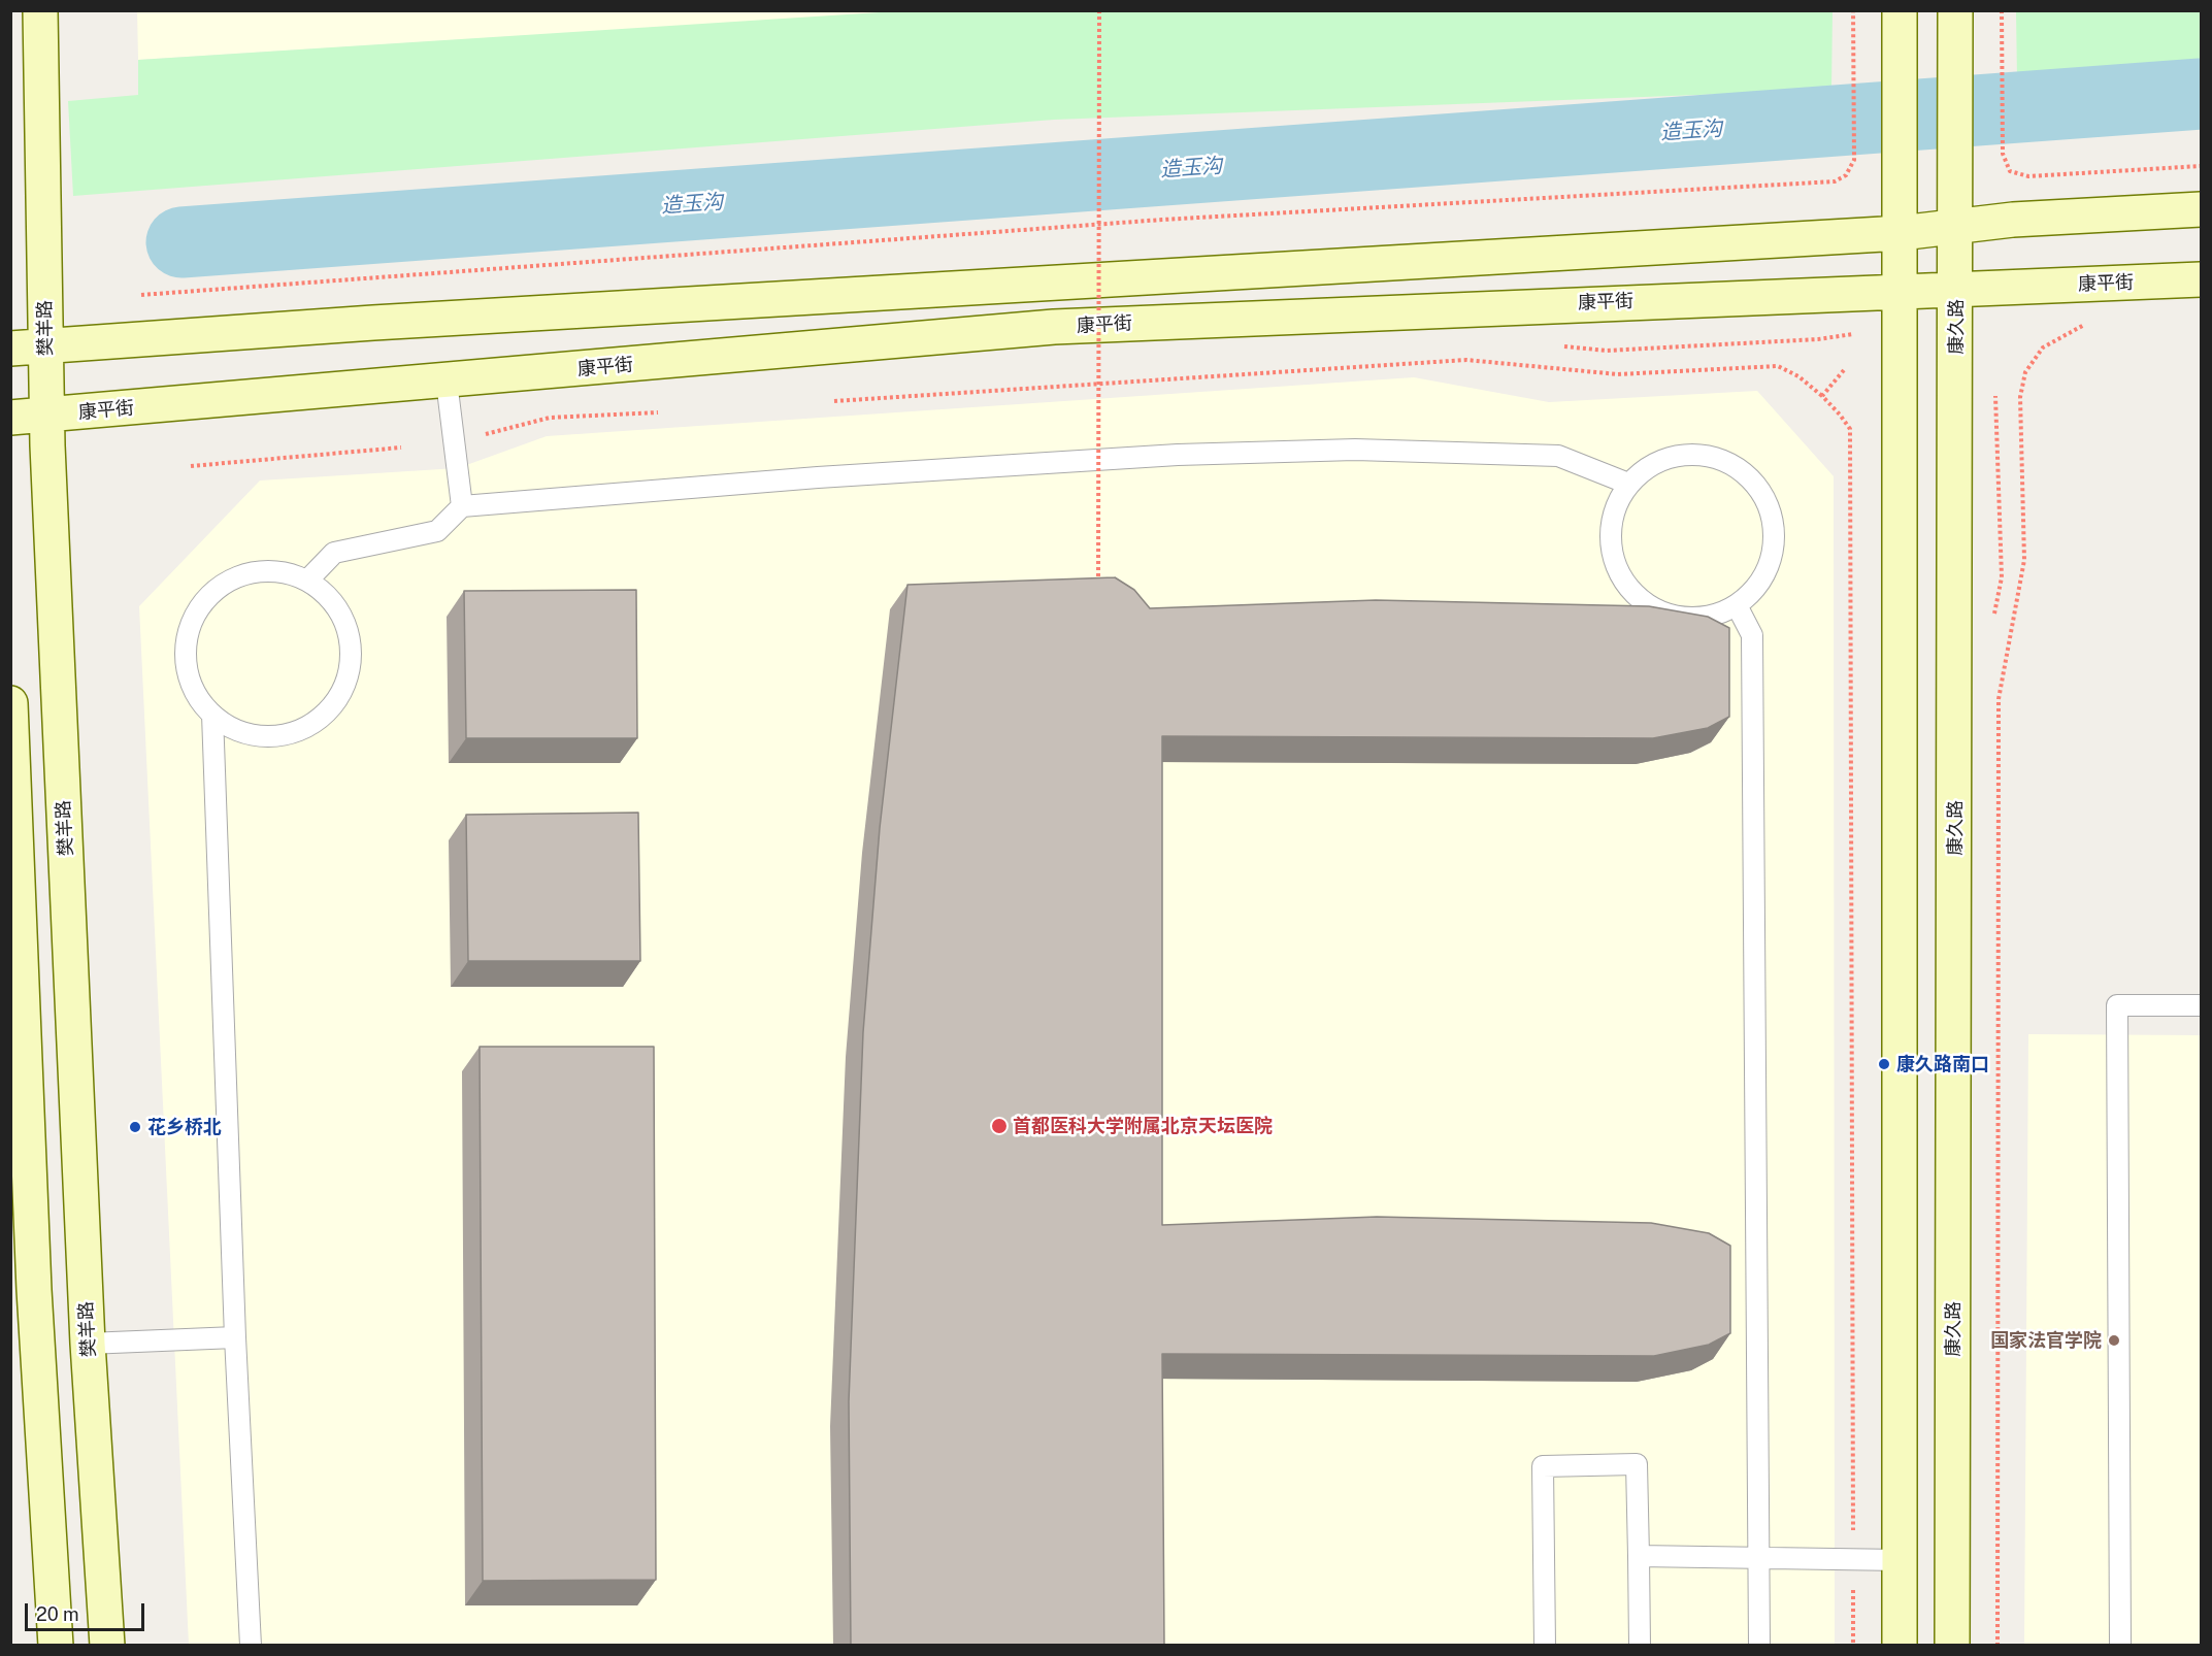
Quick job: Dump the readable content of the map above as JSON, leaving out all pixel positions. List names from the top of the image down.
{
  "streets": {
    "street": ["康平街", "康久路", "樊羊路"]
  },
  "crossings": [
    ["康平街", "康久路"],
    ["康平街", "樊羊路"]
  ],
  "water": ["造玉沟"],
  "places": [
    "康久路南口",
    "首都医科大学附属北京天坛医院",
    "花乡桥北",
    "国家法官学院"
  ],
  "scale_bar": "20 m"
}
